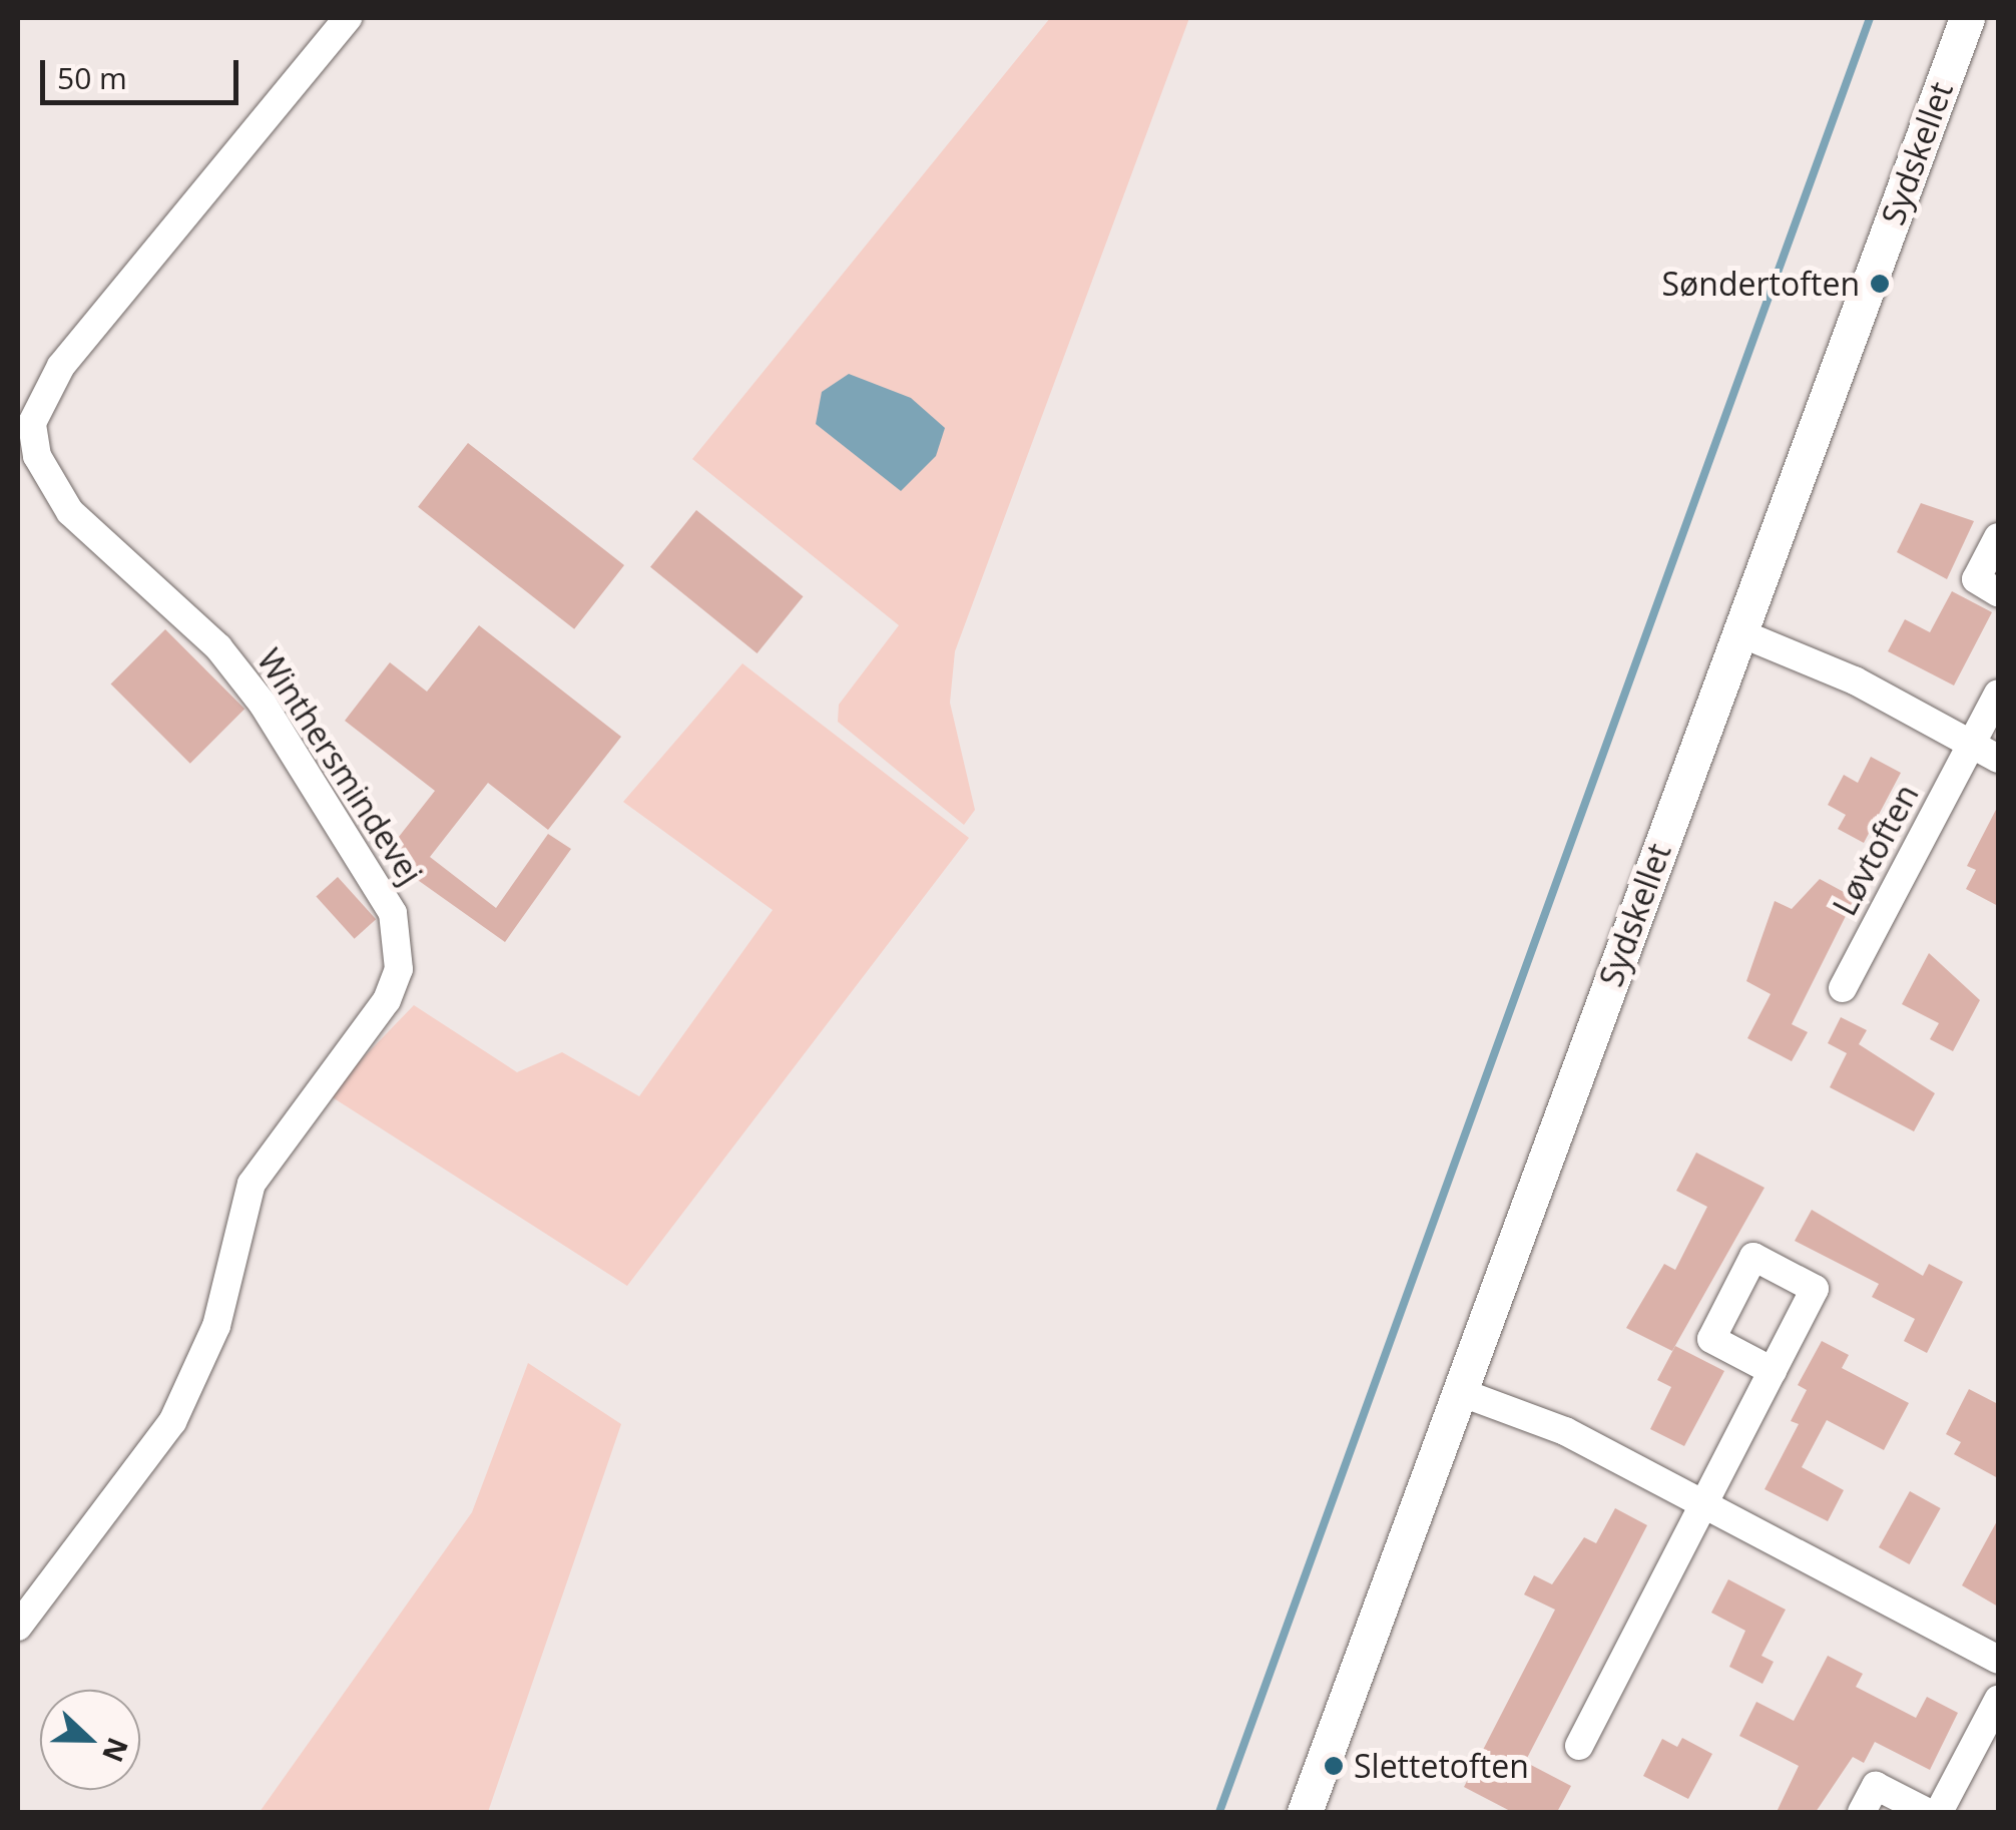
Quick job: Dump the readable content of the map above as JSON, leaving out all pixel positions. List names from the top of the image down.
{
  "streets": {
    "street": ["Sydskellet", "Winthersmindevej", "Løvtoften"]
  },
  "places": ["Søndertoften", "Slettetoften"],
  "scale_bar": "50 m",
  "north": "right"
}
